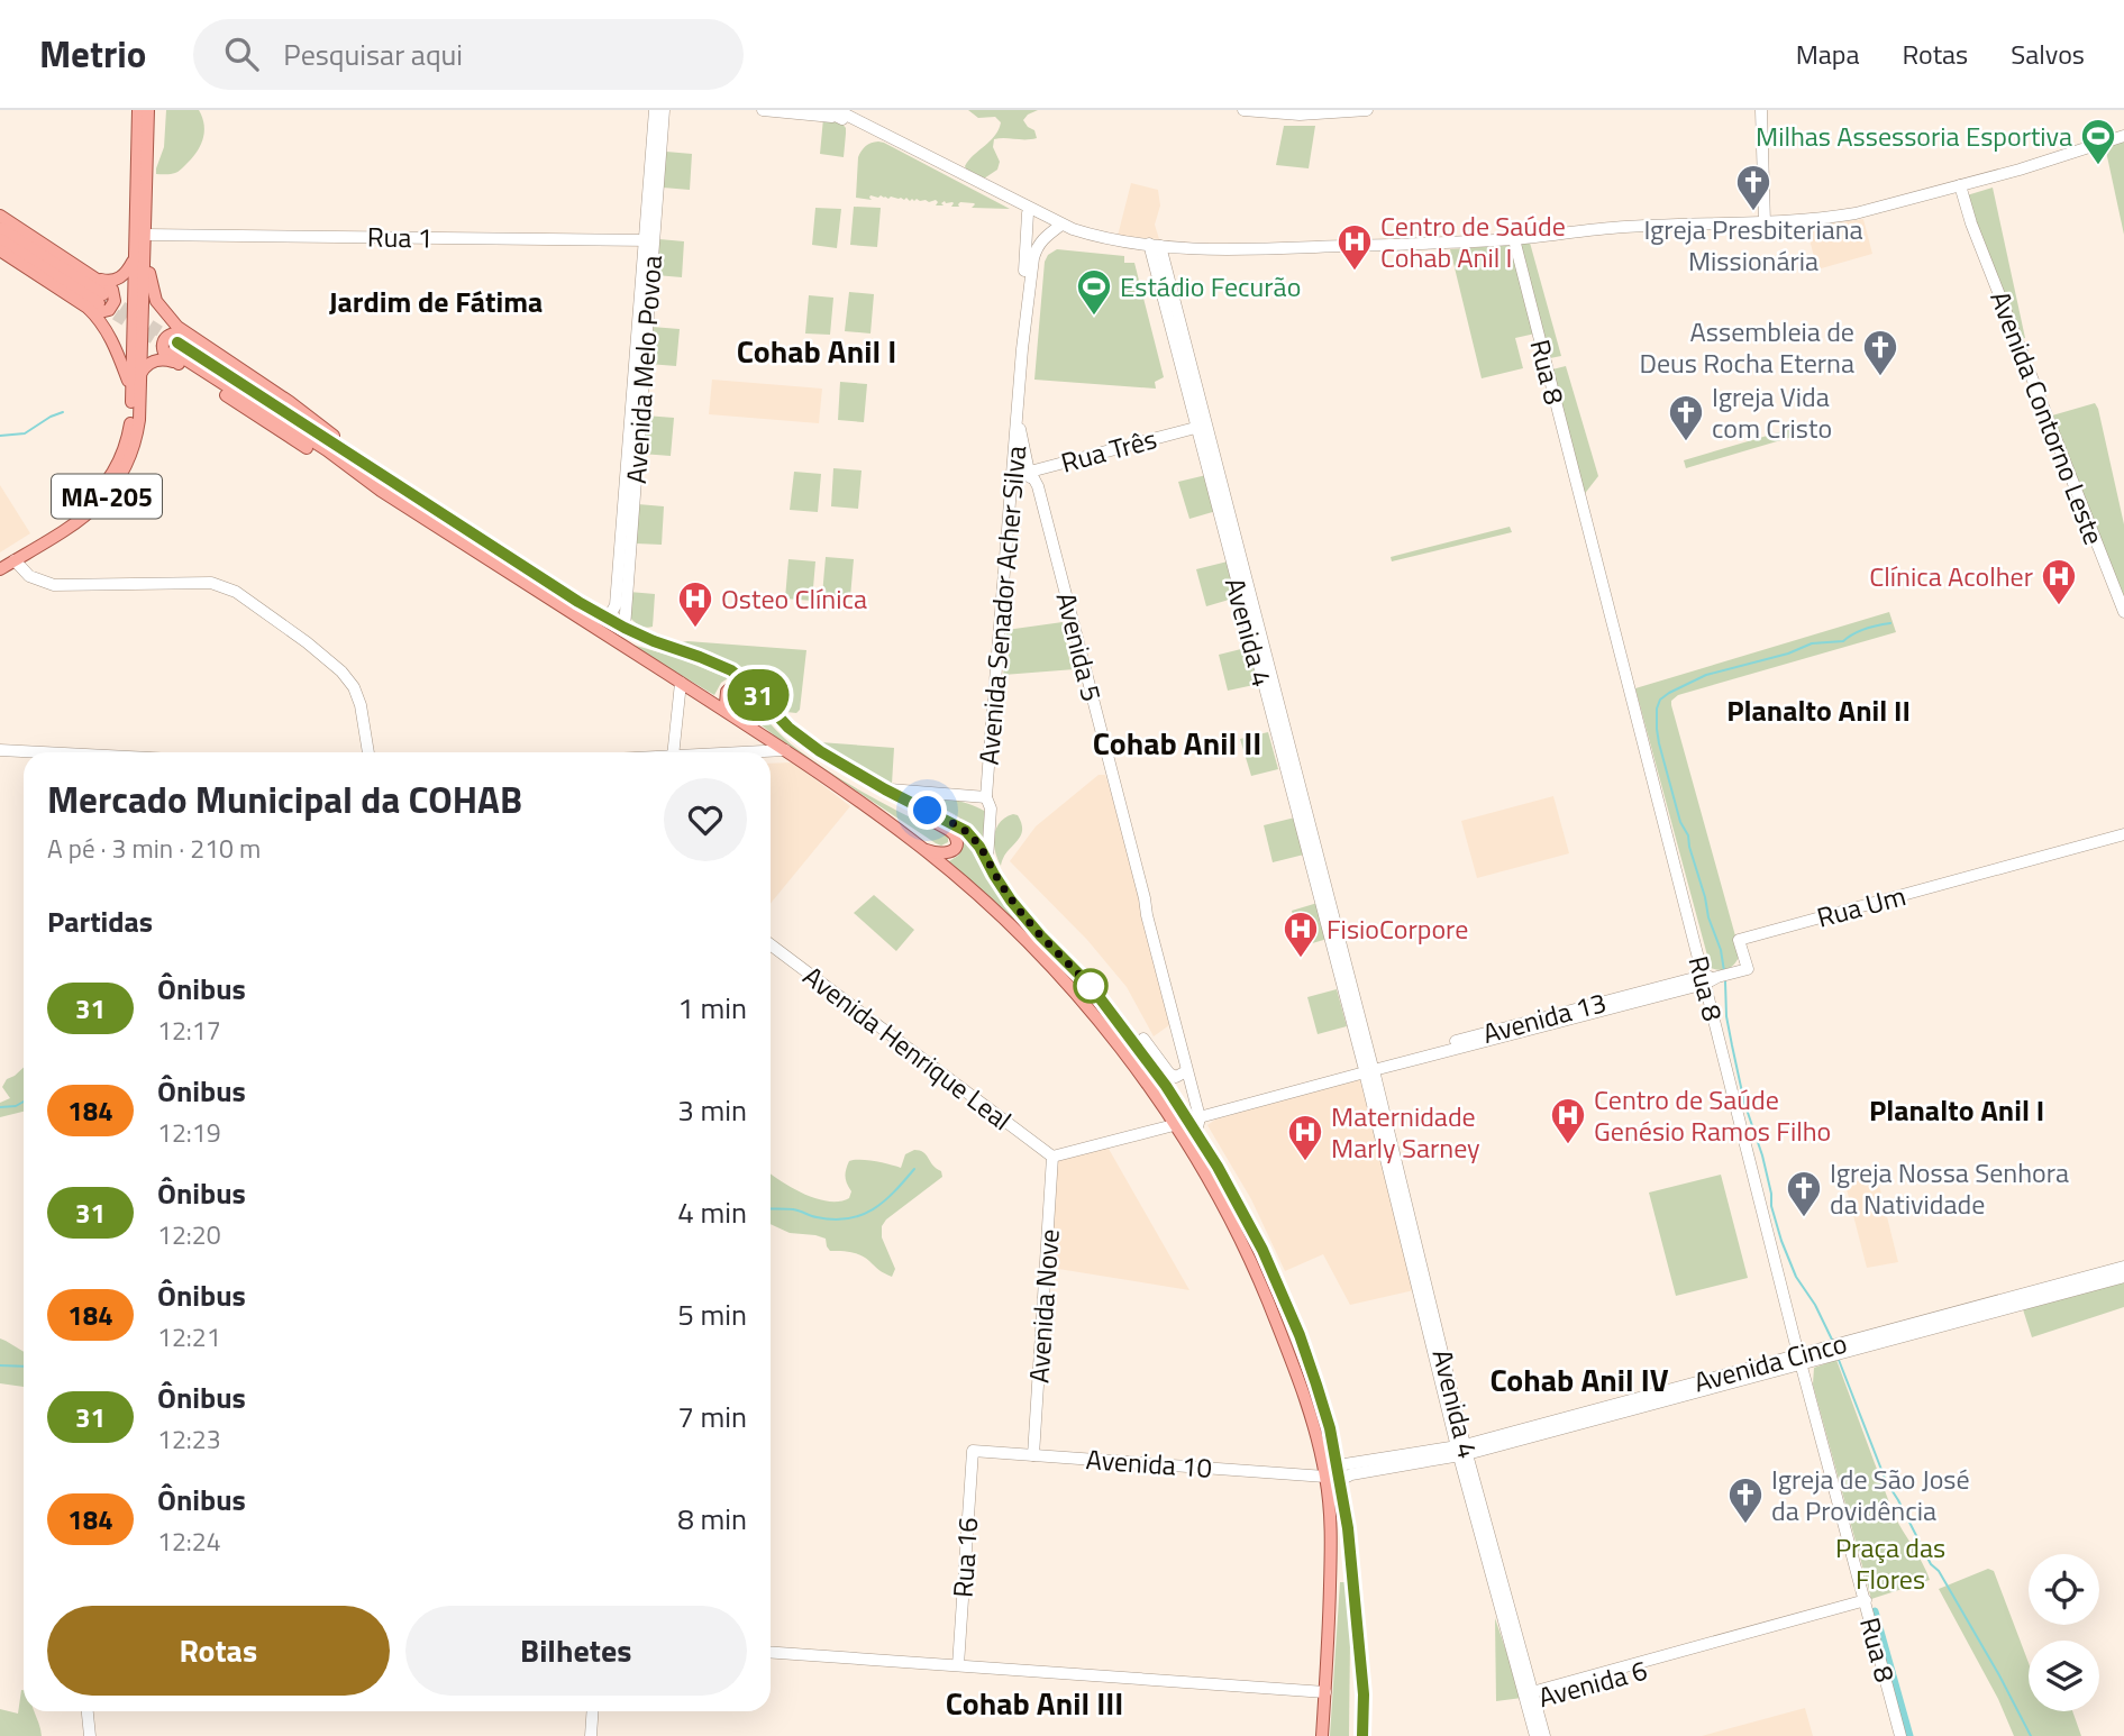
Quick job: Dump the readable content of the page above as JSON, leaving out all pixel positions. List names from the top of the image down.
{
  "streets": {
    "main road": ["MA-205"],
    "street": [
      "Rua 1",
      "Avenida Melo Povoa",
      "Rua 8",
      "Avenida Contorno Leste",
      "Rua Três",
      "Avenida Senador Acher Silva",
      "Avenida 4",
      "Avenida 5",
      "Rua Um",
      "Avenida 13",
      "Avenida Henrique Leal",
      "Avenida Nove",
      "Avenida Cinco",
      "Avenida 10",
      "Rua 16",
      "Avenida 6"
    ]
  },
  "crossings": [
    ["Rua 1", "Avenida Melo Povoa"],
    ["Rua 8", "Avenida 13"],
    ["Rua 8", "Avenida Cinco"],
    ["Rua 8", "Avenida 6"],
    ["Rua Três", "Avenida Senador Acher Silva"],
    ["Rua Três", "Avenida 4"],
    ["Rua Três", "Avenida 5"],
    ["Avenida Senador Acher Silva", "Avenida 5"],
    ["Avenida 4", "Avenida 13"],
    ["Avenida 4", "Avenida Cinco"],
    ["Avenida 4", "Avenida 6"],
    ["Avenida 5", "Avenida 13"],
    ["Rua Um", "Avenida 13"],
    ["Avenida Henrique Leal", "Avenida Nove"],
    ["Avenida Nove", "Avenida 10"],
    ["Avenida 10", "Rua 16"]
  ],
  "districts": [
    "Jardim de Fátima",
    "Cohab Anil I",
    "Planalto Anil II",
    "Cohab Anil II",
    "Planalto Anil I",
    "Cohab Anil IV",
    "Cohab Anil III"
  ],
  "parks": ["Praça das Flores"],
  "places": {
    "sports": ["Milhas Assessoria Esportiva", "Estádio Fecurão"],
    "church": [
      "Igreja Presbiteriana Missionária",
      "Assembleia de Deus Rocha Eterna",
      "Igreja Vida com Cristo",
      "Igreja Nossa Senhora da Natividade",
      "Igreja de São José da Providência"
    ],
    "hospital": [
      "Centro de Saúde Cohab Anil I",
      "Clínica Acolher",
      "Osteo Clínica",
      "FisioCorpore",
      "Centro de Saúde Genésio Ramos Filho",
      "Maternidade Marly Sarney"
    ]
  },
  "lines": ["bus line 31"],
  "page": {
    "header": "Metrio",
    "search": "Pesquisar aqui",
    "nav": ["Mapa", "Rotas", "Salvos"],
    "on_map": "31",
    "heading": [
      ["Mercado Municipal da COHAB", "A pé · 3 min · 210 m"],
      "Partidas"
    ],
    "list": [
      {
        "mark": "31",
        "name": "Ônibus",
        "note": "12:17",
        "value": "1 min"
      },
      {
        "mark": "184",
        "name": "Ônibus",
        "note": "12:19",
        "value": "3 min"
      },
      {
        "mark": "31",
        "name": "Ônibus",
        "note": "12:20",
        "value": "4 min"
      },
      {
        "mark": "184",
        "name": "Ônibus",
        "note": "12:21",
        "value": "5 min"
      },
      {
        "mark": "31",
        "name": "Ônibus",
        "note": "12:23",
        "value": "7 min"
      },
      {
        "mark": "184",
        "name": "Ônibus",
        "note": "12:24",
        "value": "8 min"
      }
    ],
    "buttons": ["Rotas", "Bilhetes"]
  }
}
